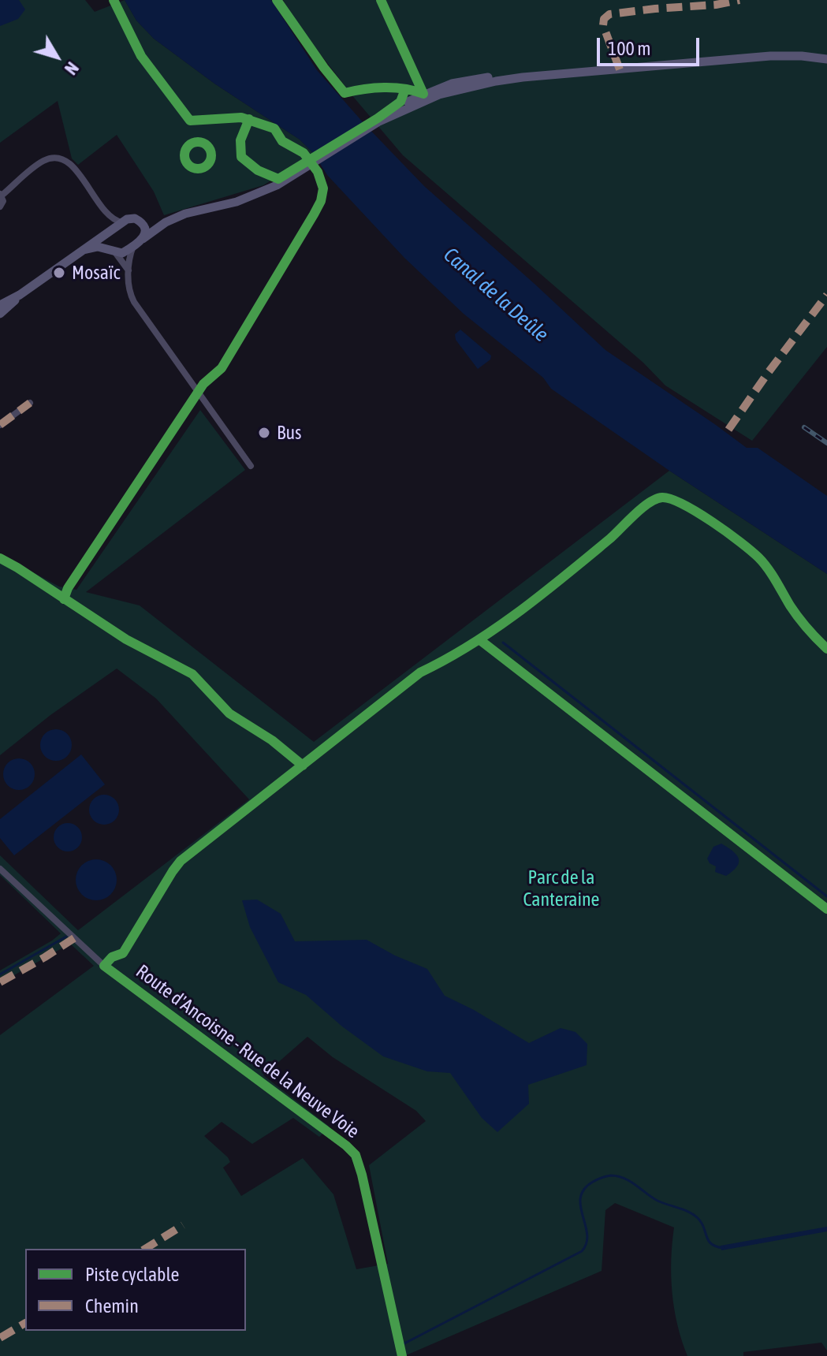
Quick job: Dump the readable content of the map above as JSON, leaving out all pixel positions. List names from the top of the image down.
{
  "streets": {
    "street": ["Route d'Ancoisne - Rue de la Neuve Voie"]
  },
  "water": ["Canal de la Deûle"],
  "parks": ["Parc de la Canteraine"],
  "places": ["Mosaïc", "Bus"],
  "legend": ["Piste cyclable", "Chemin"],
  "scale_bar": "100 m",
  "north": "bottom right"
}
